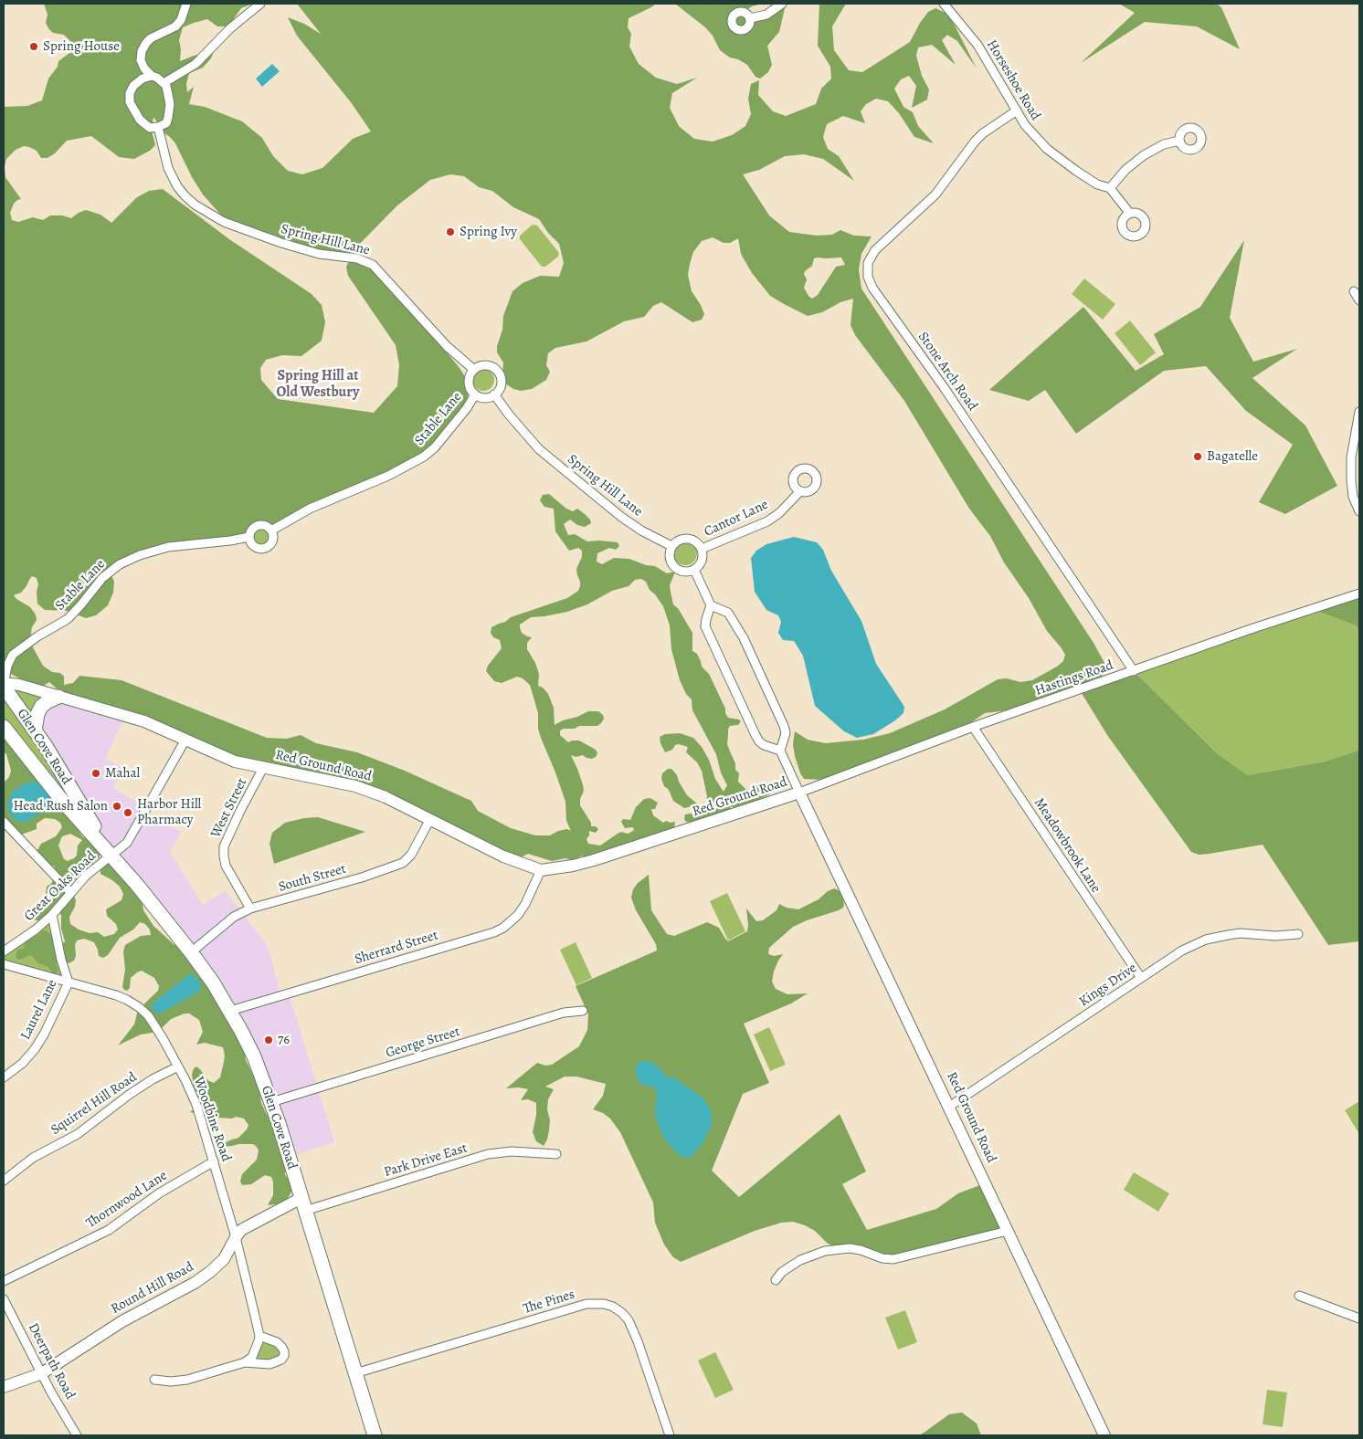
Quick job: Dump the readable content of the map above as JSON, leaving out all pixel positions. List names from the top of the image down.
{
  "streets": {
    "main road": ["Glen Cove Road"],
    "street": [
      "Horseshoe Road",
      "Spring Hill Lane",
      "Stone Arch Road",
      "Stable Lane",
      "Cantor Lane",
      "Hastings Road",
      "Red Ground Road",
      "West Street",
      "Meadowbrook Lane",
      "South Street",
      "Great Oaks Road",
      "Sherrard Street",
      "Kings Drive",
      "Laurel Lane",
      "George Street",
      "Squirrel Hill Road",
      "Woodbine Road",
      "Park Drive East",
      "Thornwood Lane",
      "Round Hill Road",
      "The Pines",
      "Deerpath Road"
    ]
  },
  "crossings": [
    ["Horseshoe Road", "Stone Arch Road"],
    ["Spring Hill Lane", "Stable Lane"],
    ["Spring Hill Lane", "Cantor Lane"],
    ["Stone Arch Road", "Hastings Road"],
    ["Stable Lane", "Glen Cove Road"],
    ["Stable Lane", "Red Ground Road"],
    ["Hastings Road", "Red Ground Road"],
    ["Hastings Road", "Meadowbrook Lane"],
    ["Glen Cove Road", "Red Ground Road"],
    ["Glen Cove Road", "South Street"],
    ["Glen Cove Road", "Great Oaks Road"],
    ["Glen Cove Road", "Sherrard Street"],
    ["Glen Cove Road", "George Street"],
    ["Glen Cove Road", "Park Drive East"],
    ["Glen Cove Road", "Round Hill Road"],
    ["Glen Cove Road", "The Pines"],
    ["Red Ground Road", "West Street"],
    ["Red Ground Road", "South Street"],
    ["Red Ground Road", "Great Oaks Road"],
    ["Red Ground Road", "Sherrard Street"],
    ["Red Ground Road", "Kings Drive"],
    ["West Street", "South Street"],
    ["Meadowbrook Lane", "Kings Drive"],
    ["Great Oaks Road", "Laurel Lane"],
    ["Laurel Lane", "Woodbine Road"],
    ["Squirrel Hill Road", "Woodbine Road"],
    ["Woodbine Road", "Thornwood Lane"],
    ["Woodbine Road", "Round Hill Road"],
    ["Park Drive East", "Round Hill Road"],
    ["Round Hill Road", "Deerpath Road"]
  ],
  "districts": ["Spring Hill at Old Westbury"],
  "places": [
    "Spring House",
    "Spring Ivy",
    "Bagatelle",
    "Mahal",
    "Head Rush Salon",
    "Harbor Hill Pharmacy",
    "76"
  ]
}
